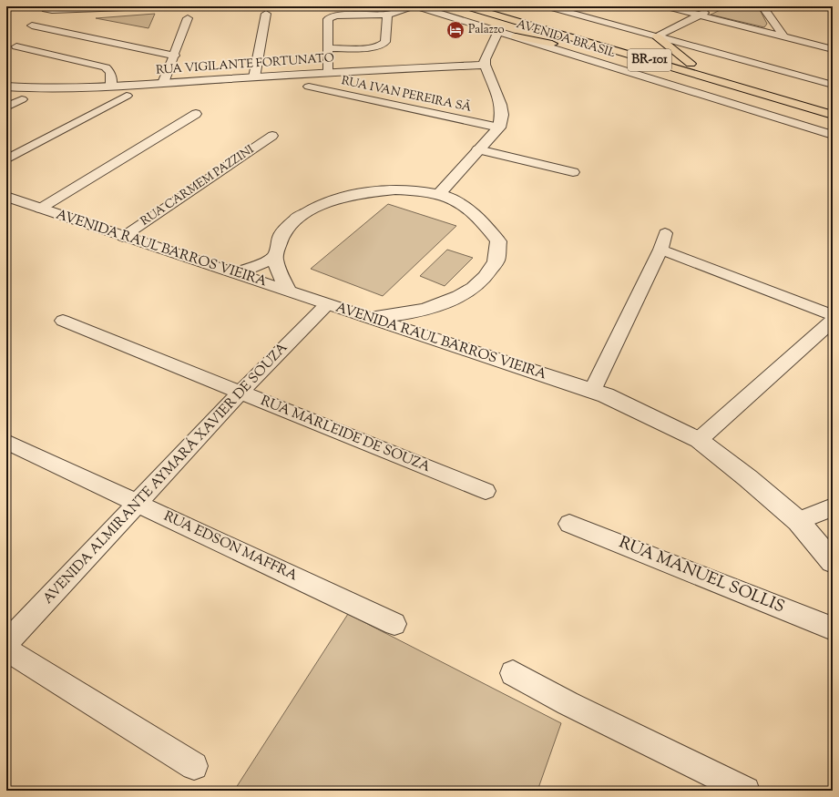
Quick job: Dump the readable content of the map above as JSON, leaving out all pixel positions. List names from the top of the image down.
{
  "streets": {
    "highway": ["AVENIDA BRASIL", "BR-101"],
    "street": [
      "RUA VIGILANTE FORTUNATO",
      "RUA IVAN PEREIRA SÃ",
      "RUA CARMEM PAZZINI",
      "AVENIDA RAUL BARROS VIEIRA",
      "RUA MARLEIDE DE SOUZA",
      "AVENIDA ALMIRANTE AYMARÁ XAVIER DE SOUZA",
      "RUA EDSON MAFFRA",
      "RUA MANUEL SOLLIS"
    ]
  },
  "crossings": [
    ["RUA CARMEM PAZZINI", "AVENIDA RAUL BARROS VIEIRA"],
    ["AVENIDA RAUL BARROS VIEIRA", "AVENIDA ALMIRANTE AYMARÁ XAVIER DE SOUZA"],
    ["RUA MARLEIDE DE SOUZA", "AVENIDA ALMIRANTE AYMARÁ XAVIER DE SOUZA"],
    ["AVENIDA ALMIRANTE AYMARÁ XAVIER DE SOUZA", "RUA EDSON MAFFRA"]
  ],
  "places": {
    "hotel": ["Palazzo"]
  }
}
